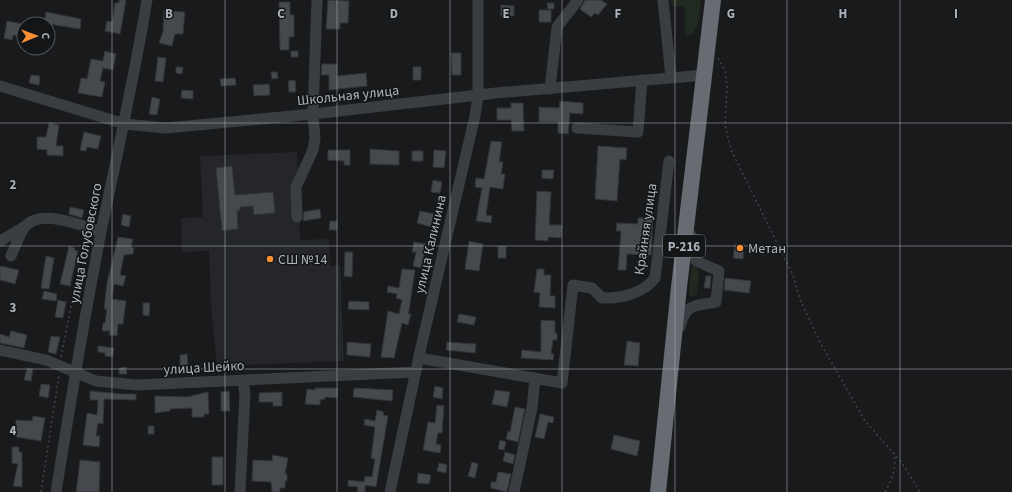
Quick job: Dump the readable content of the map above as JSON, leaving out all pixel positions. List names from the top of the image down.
{
  "streets": {
    "highway": ["Р-216"],
    "street": [
      "Школьная улица",
      "Крайняя улица",
      "улица Голубовского",
      "улица Калинина",
      "улица Шейко"
    ]
  },
  "crossings": [
    ["Школьная улица", "улица Голубовского"],
    ["Школьная улица", "улица Калинина"],
    ["Школьная улица", "Р-216"],
    ["улица Голубовского", "улица Шейко"],
    ["улица Калинина", "улица Шейко"]
  ],
  "places": ["Метан", "СШ №14"],
  "north": "right",
  "grid": {
    "columns": [
      "B",
      "C",
      "D",
      "E",
      "F",
      "G",
      "H",
      "I"
    ],
    "rows": ["2", "3", "4"]
  }
}
